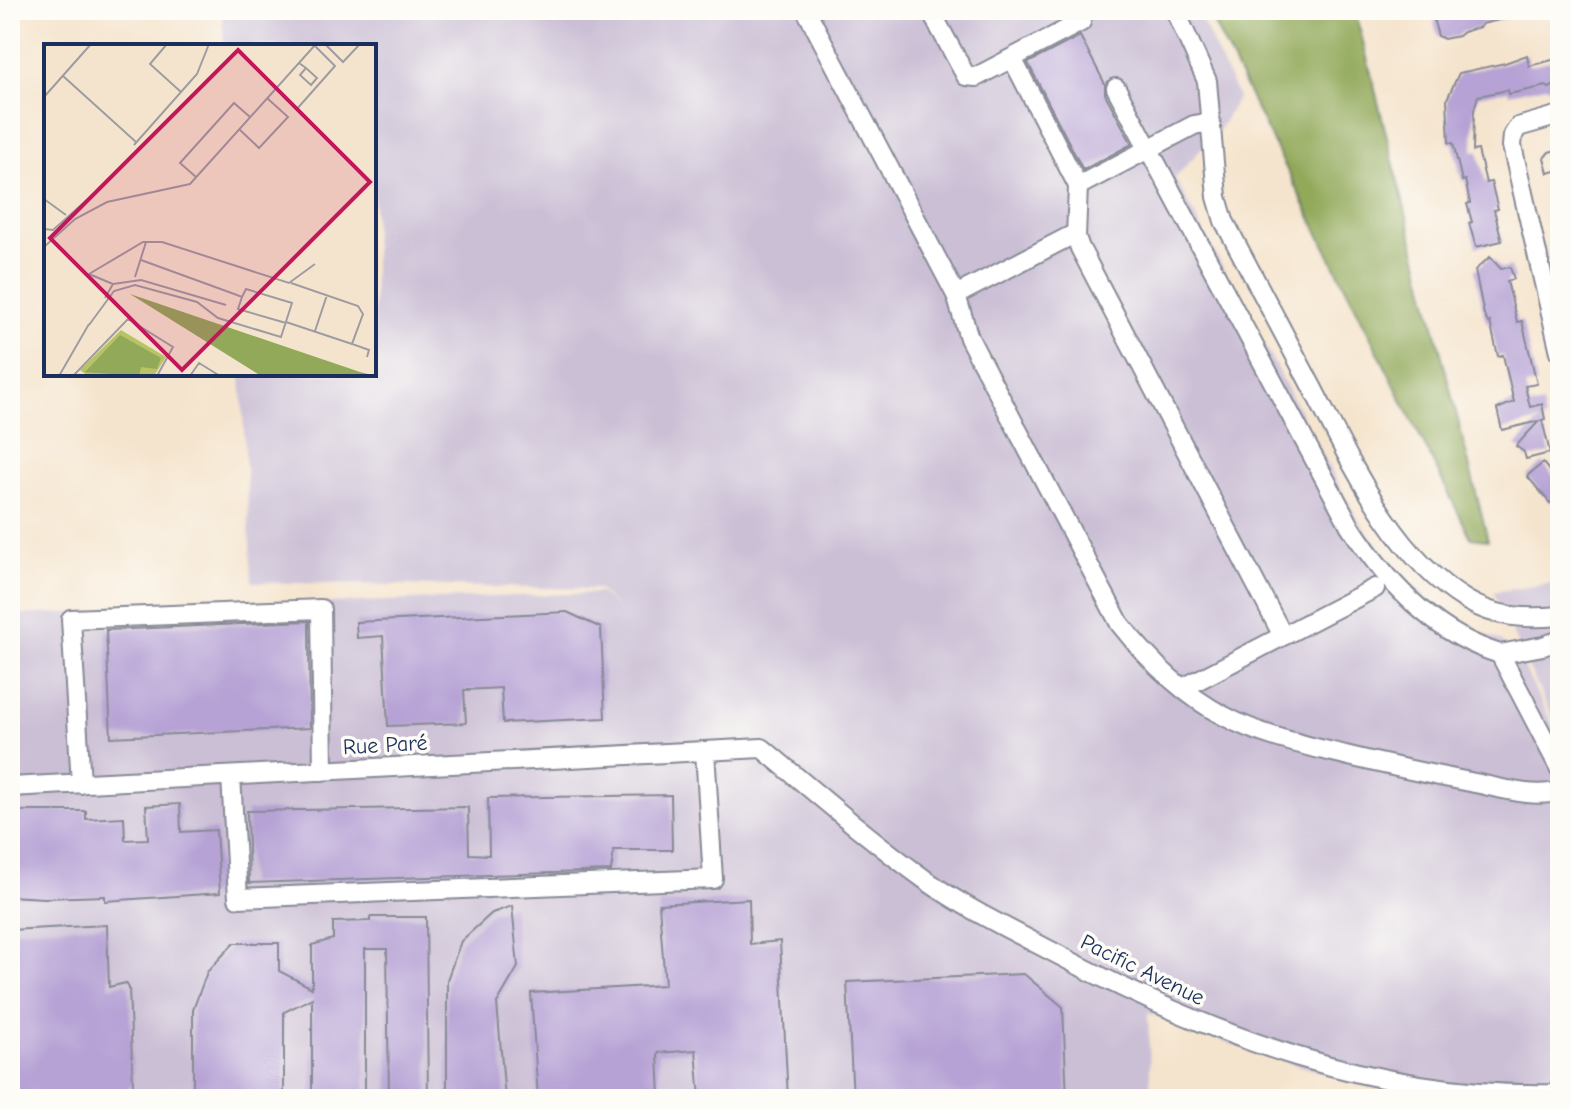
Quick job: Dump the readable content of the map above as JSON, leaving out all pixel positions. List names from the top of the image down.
{
  "streets": {
    "street": ["Rue Paré", "Pacific Avenue"]
  },
  "crossings": [
    ["Rue Paré", "Pacific Avenue"]
  ]
}
